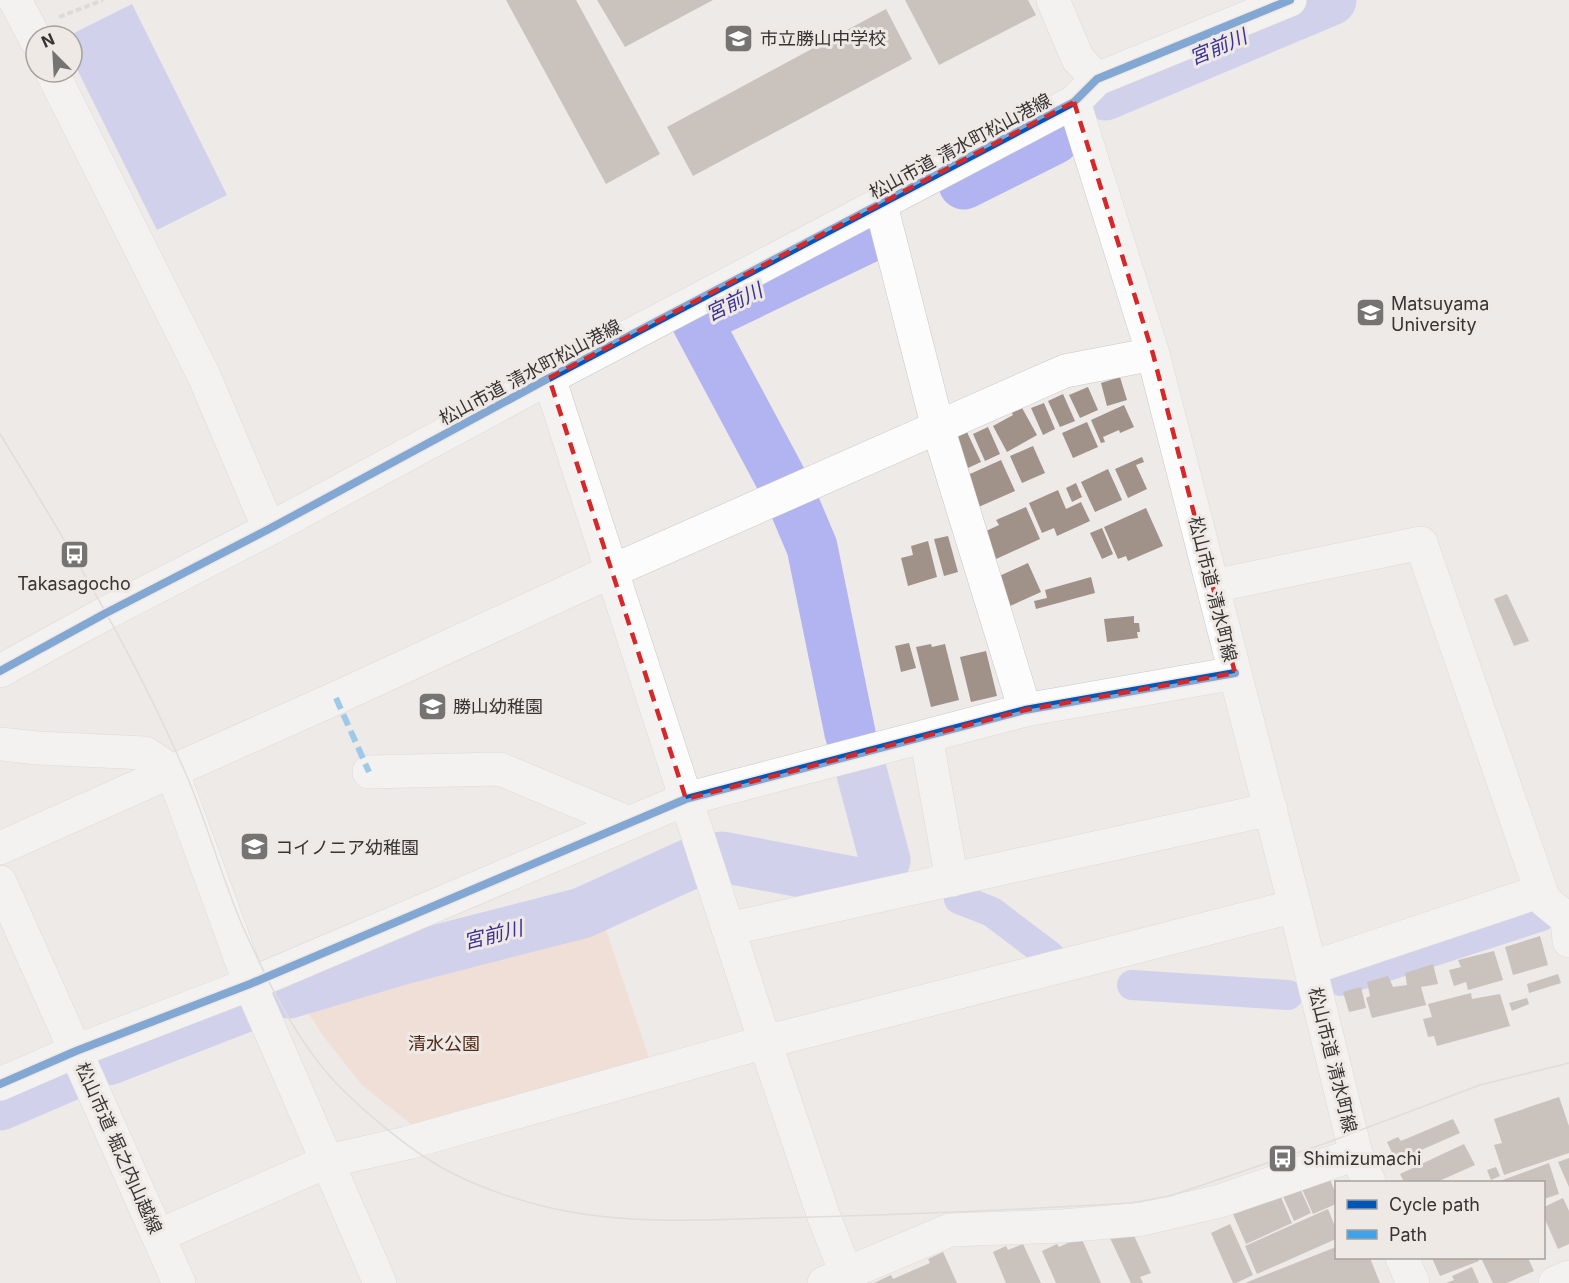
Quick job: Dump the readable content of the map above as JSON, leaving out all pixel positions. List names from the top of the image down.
{
  "streets": {
    "street": ["松山市道 清水町松山港線", "松山市道 清水町線", "松山市道 堀之内山越線"]
  },
  "crossings": [
    ["松山市道 清水町松山港線", "松山市道 清水町線"]
  ],
  "water": ["宮前川"],
  "parks": ["清水公園"],
  "places": {
    "school or university": [
      "市立勝山中学校",
      "Matsuyama University",
      "勝山幼稚園",
      "コイノニア幼稚園"
    ],
    "bus stop": ["Takasagocho", "Shimizumachi"]
  },
  "legend": ["Cycle path", "Path"],
  "north": "top left"
}
